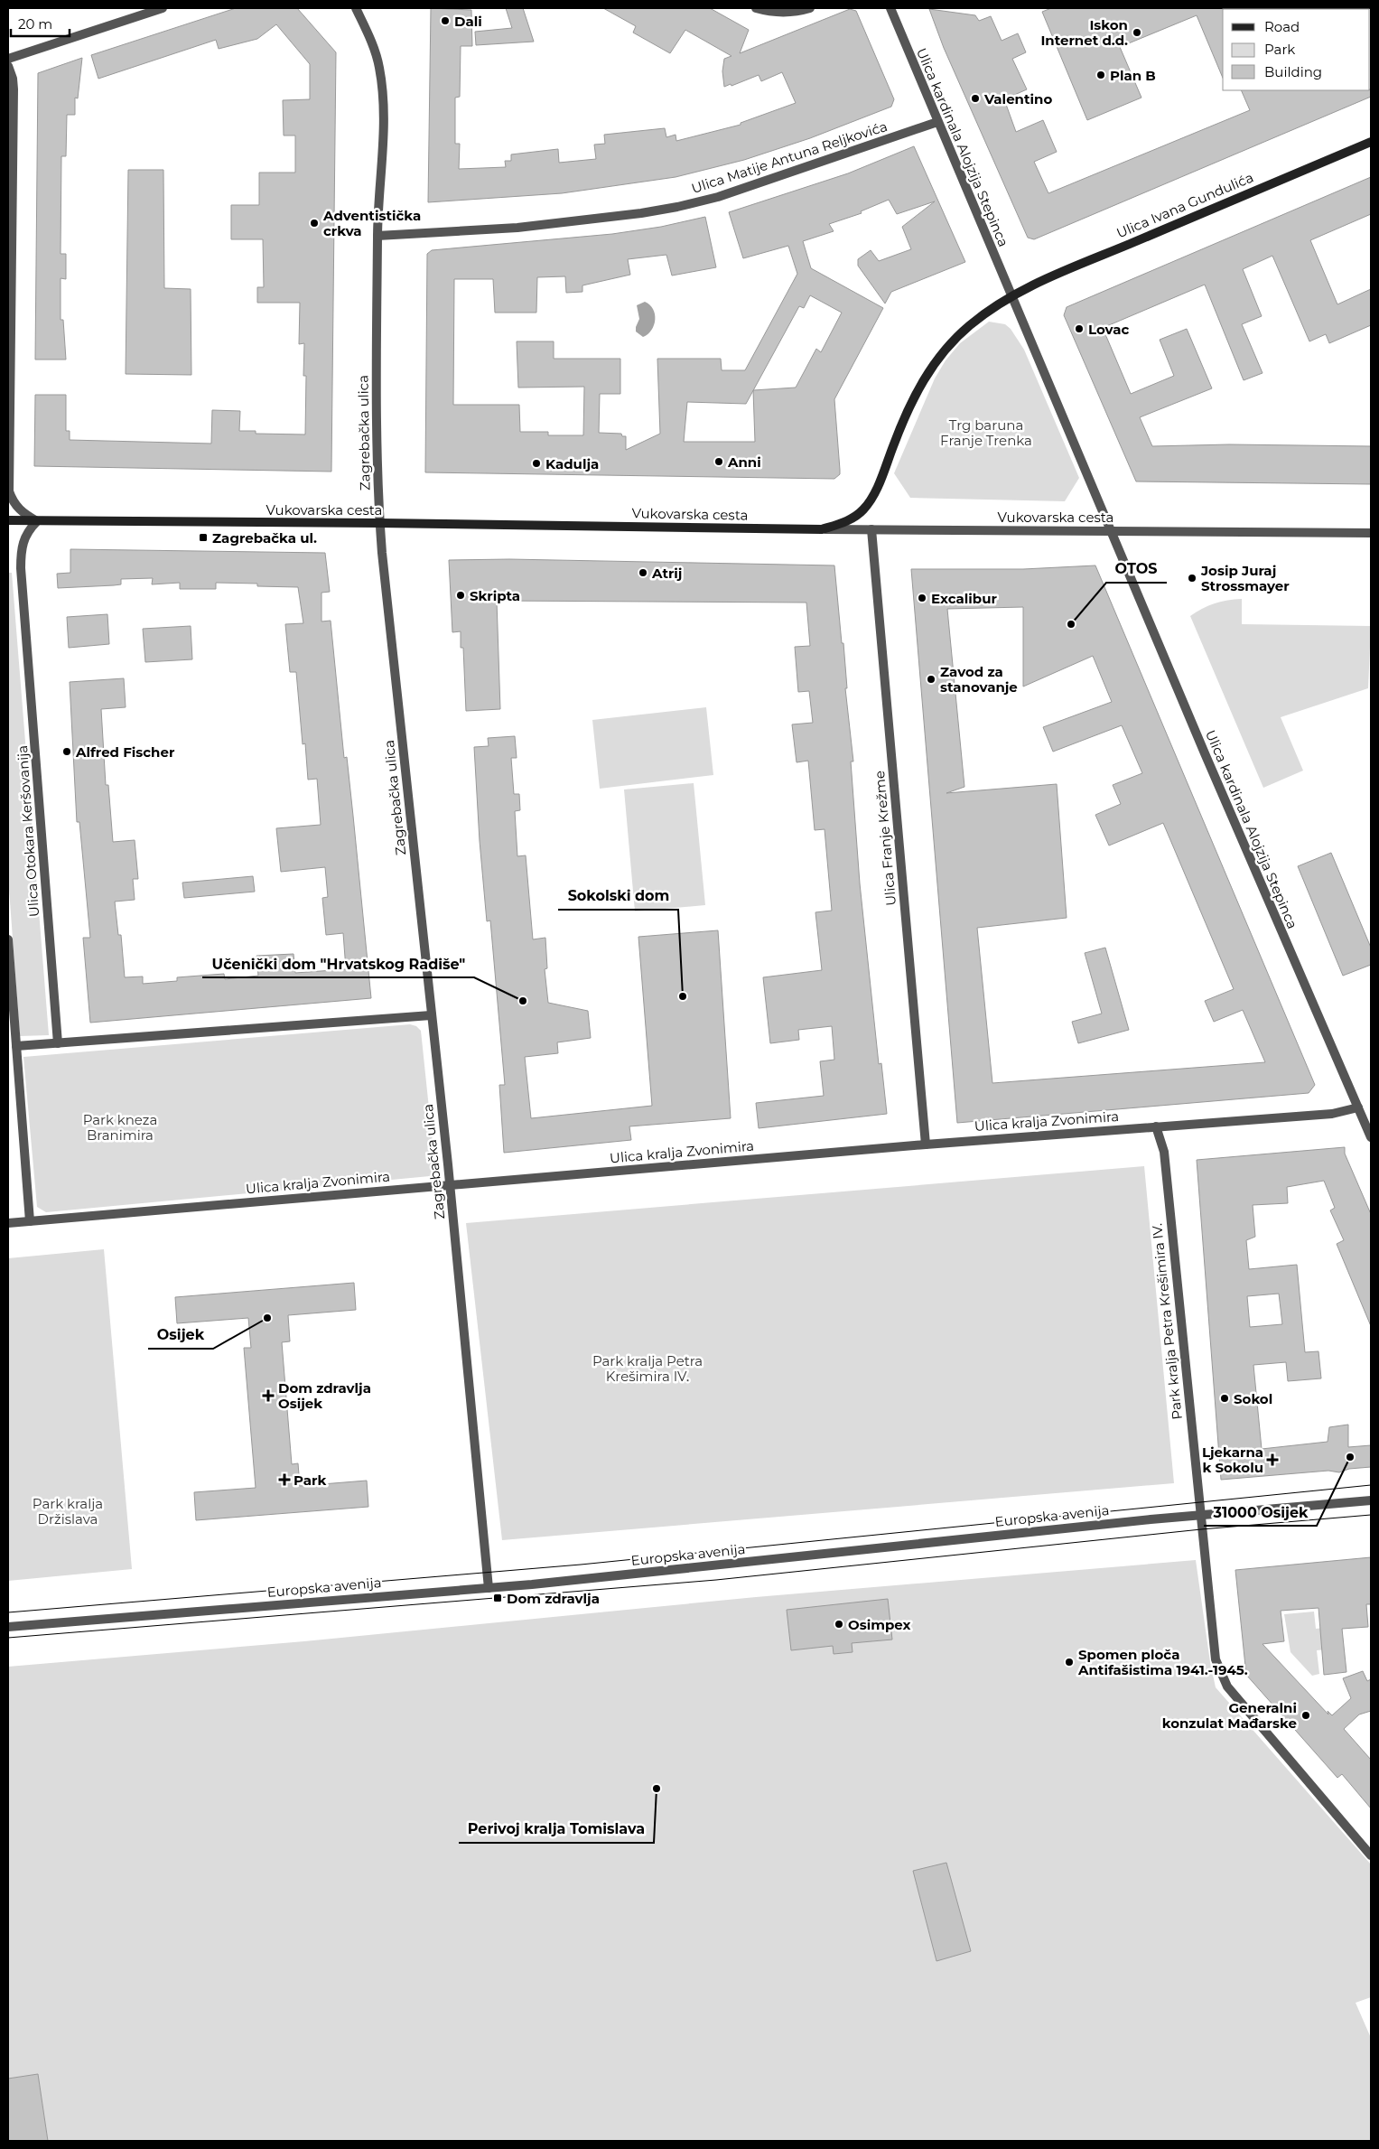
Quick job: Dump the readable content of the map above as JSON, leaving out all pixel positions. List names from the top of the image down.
{
  "streets": {
    "main road": ["Ulica Ivana Gundulića", "Vukovarska cesta"],
    "street": [
      "Ulica kardinala Alojzija Stepinca",
      "Ulica Matije Antuna Reljkovića",
      "Zagrebačka ulica",
      "Ulica Otokara Keršovanija",
      "Ulica Franje Krežme",
      "Ulica kralja Zvonimira",
      "Park kralja Petra Krešimira IV.",
      "Europska avenija"
    ]
  },
  "crossings": [
    ["Ulica kardinala Alojzija Stepinca", "Ulica Matije Antuna Reljkovića"],
    ["Ulica kardinala Alojzija Stepinca", "Ulica Ivana Gundulića"],
    ["Ulica kardinala Alojzija Stepinca", "Vukovarska cesta"],
    ["Ulica kardinala Alojzija Stepinca", "Ulica kralja Zvonimira"],
    ["Ulica Matije Antuna Reljkovića", "Zagrebačka ulica"],
    ["Ulica Ivana Gundulića", "Vukovarska cesta"],
    ["Zagrebačka ulica", "Vukovarska cesta"],
    ["Zagrebačka ulica", "Ulica kralja Zvonimira"],
    ["Zagrebačka ulica", "Europska avenija"],
    ["Vukovarska cesta", "Ulica Otokara Keršovanija"],
    ["Vukovarska cesta", "Ulica Franje Krežme"],
    ["Ulica Franje Krežme", "Ulica kralja Zvonimira"],
    ["Ulica kralja Zvonimira", "Park kralja Petra Krešimira IV."],
    ["Park kralja Petra Krešimira IV.", "Europska avenija"]
  ],
  "parks": [
    "Trg baruna Franje Trenka",
    "Park kneza Branimira",
    "Park kralja Petra Krešimira IV.",
    "Park kralja Držislava"
  ],
  "places": {
    "other": [
      "Dali",
      "Iskon Internet d.d.",
      "Plan B",
      "Valentino",
      "Adventistička crkva",
      "Lovac",
      "Anni",
      "Kadulja",
      "Atrij",
      "Josip Juraj Strossmayer",
      "Skripta",
      "Excalibur",
      "OTOS",
      "Zavod za stanovanje",
      "Alfred Fischer",
      "Sokolski dom",
      "Učenički dom \"Hrvatskog Radiše\"",
      "Osijek",
      "Sokol",
      "31000 Osijek",
      "Osimpex",
      "Spomen ploča Antifašistima 1941.-1945.",
      "Generalni konzulat Mađarske",
      "Perivoj kralja Tomislava"
    ],
    "transit": ["Zagrebačka ul.", "Dom zdravlja"],
    "health": ["Dom zdravlja Osijek", "Ljekarna k Sokolu", "Park"]
  },
  "legend": ["Road", "Park", "Building"],
  "scale_bar": "20 m"
}
